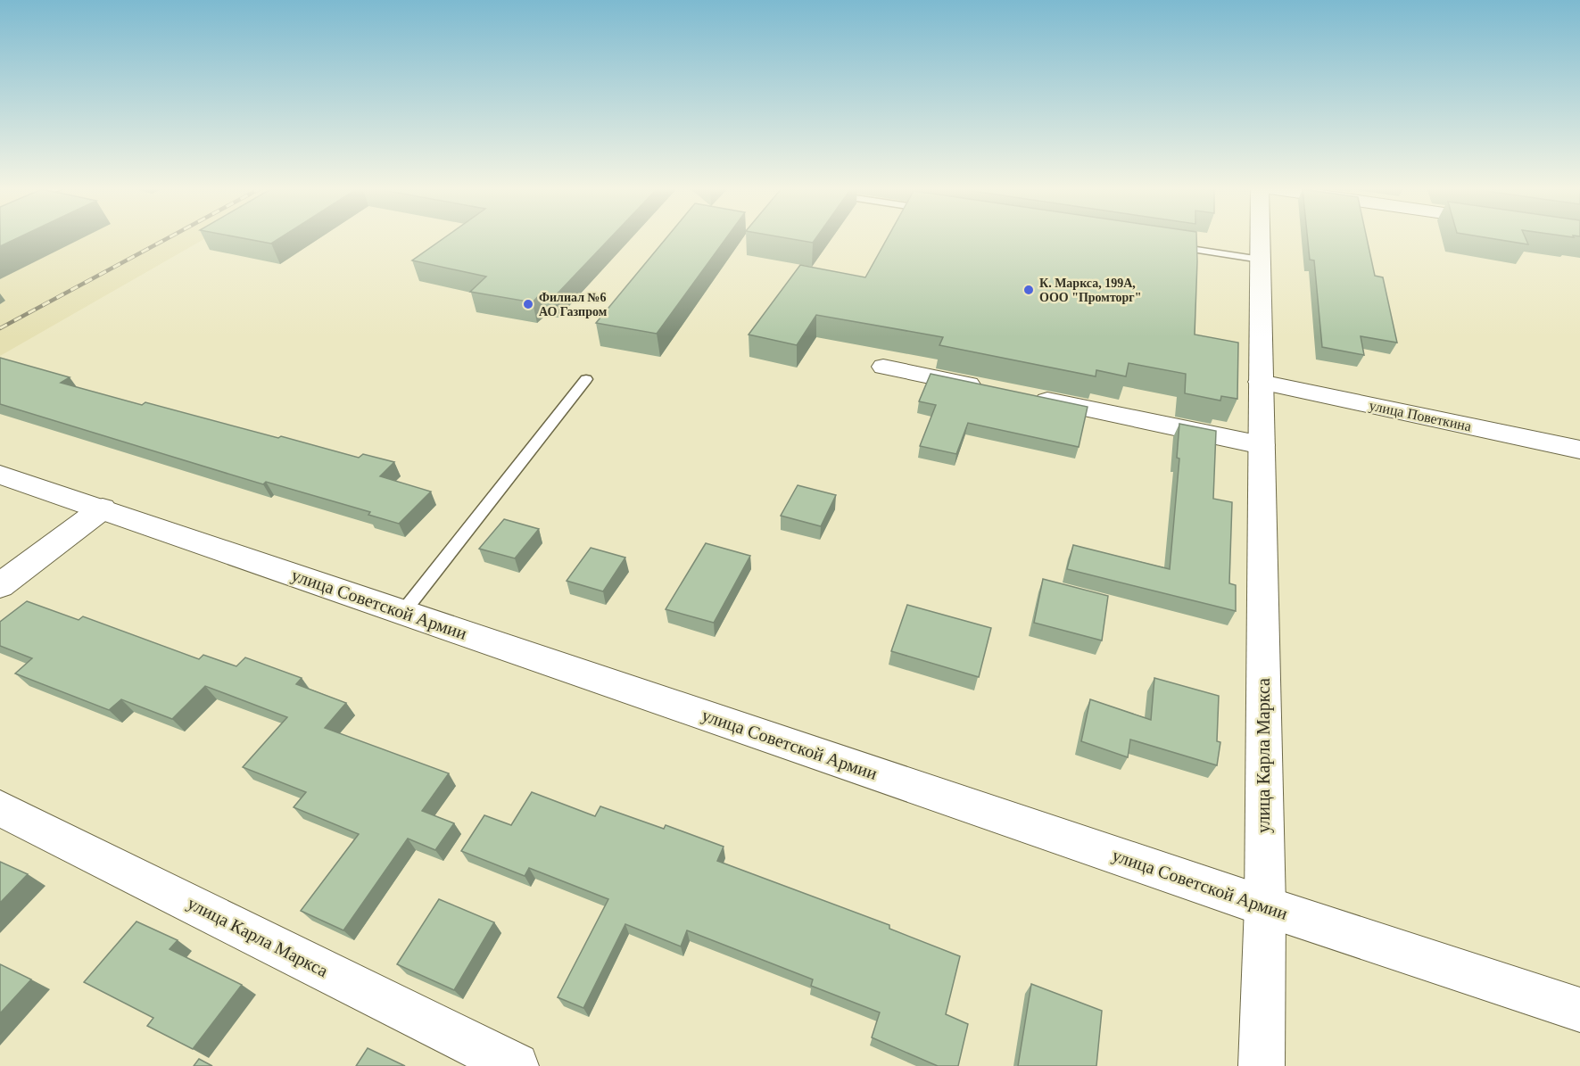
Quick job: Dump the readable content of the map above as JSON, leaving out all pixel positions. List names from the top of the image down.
{
  "streets": {
    "street": ["улица Поветкина", "улица Советской Армии", "улица Карла Маркса"]
  },
  "crossings": [
    ["улица Поветкина", "улица Карла Маркса"],
    ["улица Советской Армии", "улица Карла Маркса"]
  ],
  "places": ["К. Маркса, 199А, ООО \"Промторг\"", "Филиал №6 АО Газпром"]
}
